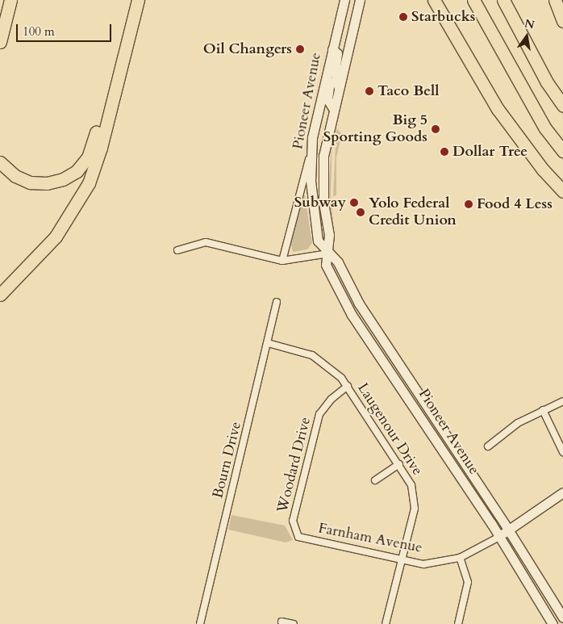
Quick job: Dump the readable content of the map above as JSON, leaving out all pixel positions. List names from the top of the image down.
{
  "streets": {
    "main road": ["Pioneer Avenue", "Farnham Avenue"],
    "street": ["Laugenour Drive", "Bourn Drive", "Woodard Drive"]
  },
  "crossings": [
    ["Pioneer Avenue", "Farnham Avenue"],
    ["Laugenour Drive", "Bourn Drive"],
    ["Laugenour Drive", "Woodard Drive"],
    ["Laugenour Drive", "Farnham Avenue"],
    ["Woodard Drive", "Farnham Avenue"]
  ],
  "places": [
    "Starbucks",
    "Oil Changers",
    "Taco Bell",
    "Big 5 Sporting Goods",
    "Dollar Tree",
    "Subway",
    "Food 4 Less",
    "Yolo Federal Credit Union"
  ],
  "scale_bar": "100 m",
  "north": "top"
}
